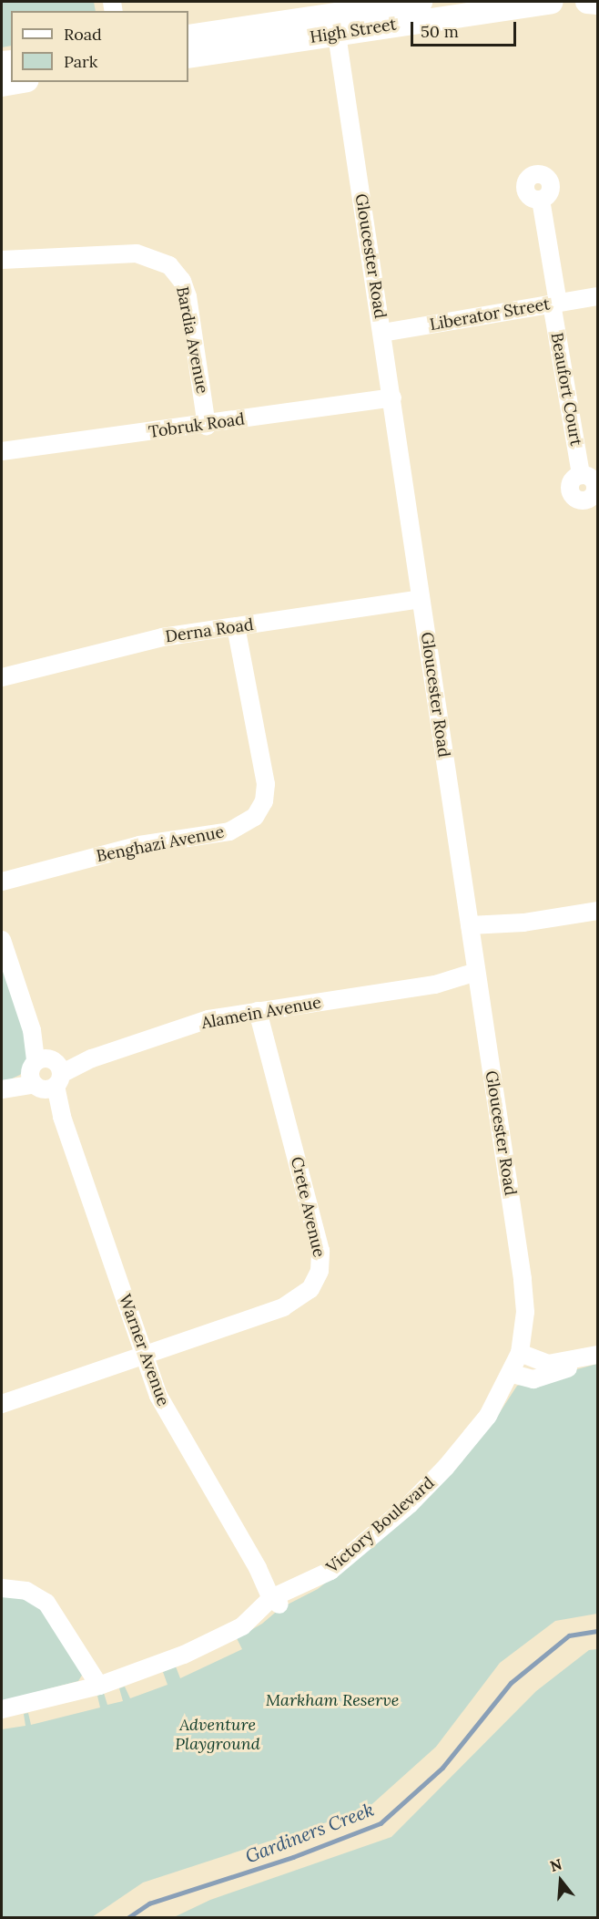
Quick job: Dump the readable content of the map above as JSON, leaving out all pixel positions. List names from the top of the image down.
{
  "streets": {
    "main road": ["High Street"],
    "street": [
      "Gloucester Road",
      "Liberator Street",
      "Bardia Avenue",
      "Beaufort Court",
      "Tobruk Road",
      "Derna Road",
      "Benghazi Avenue",
      "Alamein Avenue",
      "Crete Avenue",
      "Warner Avenue",
      "Victory Boulevard"
    ]
  },
  "crossings": [
    ["High Street", "Gloucester Road"],
    ["Gloucester Road", "Liberator Street"],
    ["Gloucester Road", "Tobruk Road"],
    ["Gloucester Road", "Derna Road"],
    ["Gloucester Road", "Alamein Avenue"],
    ["Gloucester Road", "Victory Boulevard"],
    ["Liberator Street", "Beaufort Court"],
    ["Bardia Avenue", "Tobruk Road"],
    ["Derna Road", "Benghazi Avenue"],
    ["Alamein Avenue", "Crete Avenue"],
    ["Alamein Avenue", "Warner Avenue"],
    ["Crete Avenue", "Warner Avenue"],
    ["Warner Avenue", "Victory Boulevard"]
  ],
  "water": ["Gardiners Creek"],
  "parks": ["Markham Reserve", "Adventure Playground"],
  "legend": ["Road", "Park"],
  "scale_bar": "50 m",
  "north": "top"
}
